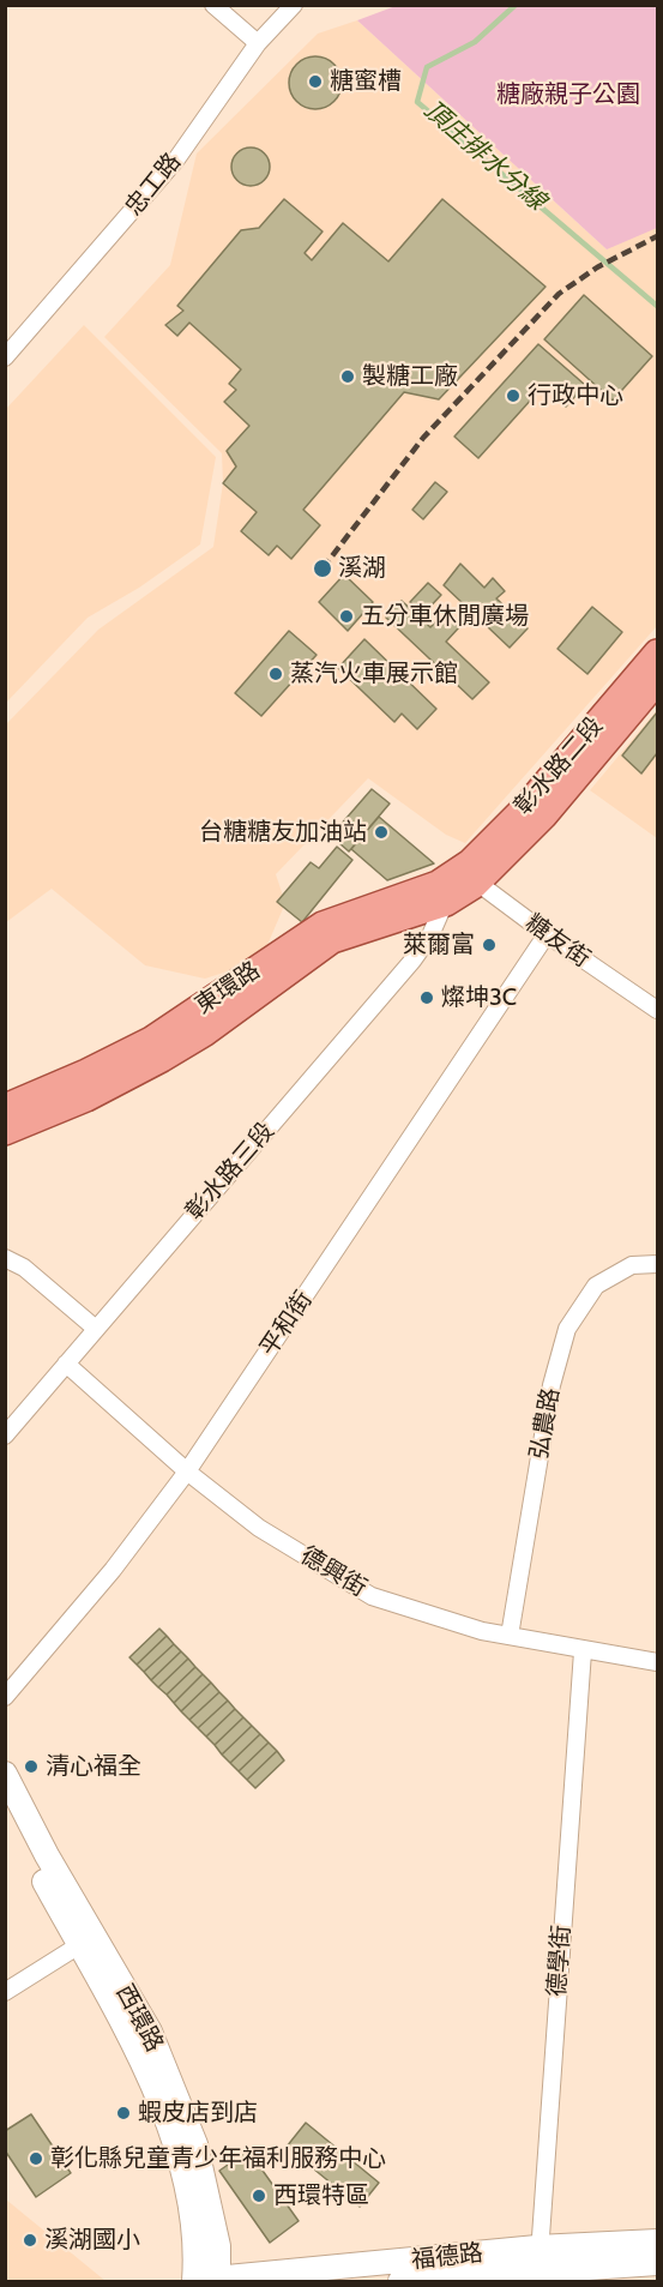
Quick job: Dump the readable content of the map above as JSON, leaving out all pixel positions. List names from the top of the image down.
{
  "streets": {
    "main road": [
      "彰水路二段",
      "東環路",
      "西環路",
      "福德路"
    ],
    "street": [
      "忠工路",
      "糖友街",
      "彰水路三段",
      "平和街",
      "弘農路",
      "德興街",
      "德學街"
    ]
  },
  "crossings": [
    ["彰水路二段", "糖友街"],
    ["彰水路二段", "東環路"],
    ["糖友街", "東環路"],
    ["糖友街", "平和街"],
    ["東環路", "彰水路三段"],
    ["彰水路三段", "德興街"],
    ["平和街", "德興街"],
    ["弘農路", "德興街"],
    ["德興街", "德學街"],
    ["德學街", "福德路"],
    ["西環路", "福德路"]
  ],
  "water": ["頂庄排水分線"],
  "parks": ["糖廠親子公園"],
  "places": [
    "糖蜜槽",
    "製糖工廠",
    "行政中心",
    "溪湖",
    "五分車休閒廣場",
    "蒸汽火車展示館",
    "台糖糖友加油站",
    "萊爾富",
    "燦坤3C",
    "清心福全",
    "蝦皮店到店",
    "彰化縣兒童青少年福利服務中心",
    "西環特區",
    "溪湖國小"
  ]
}
